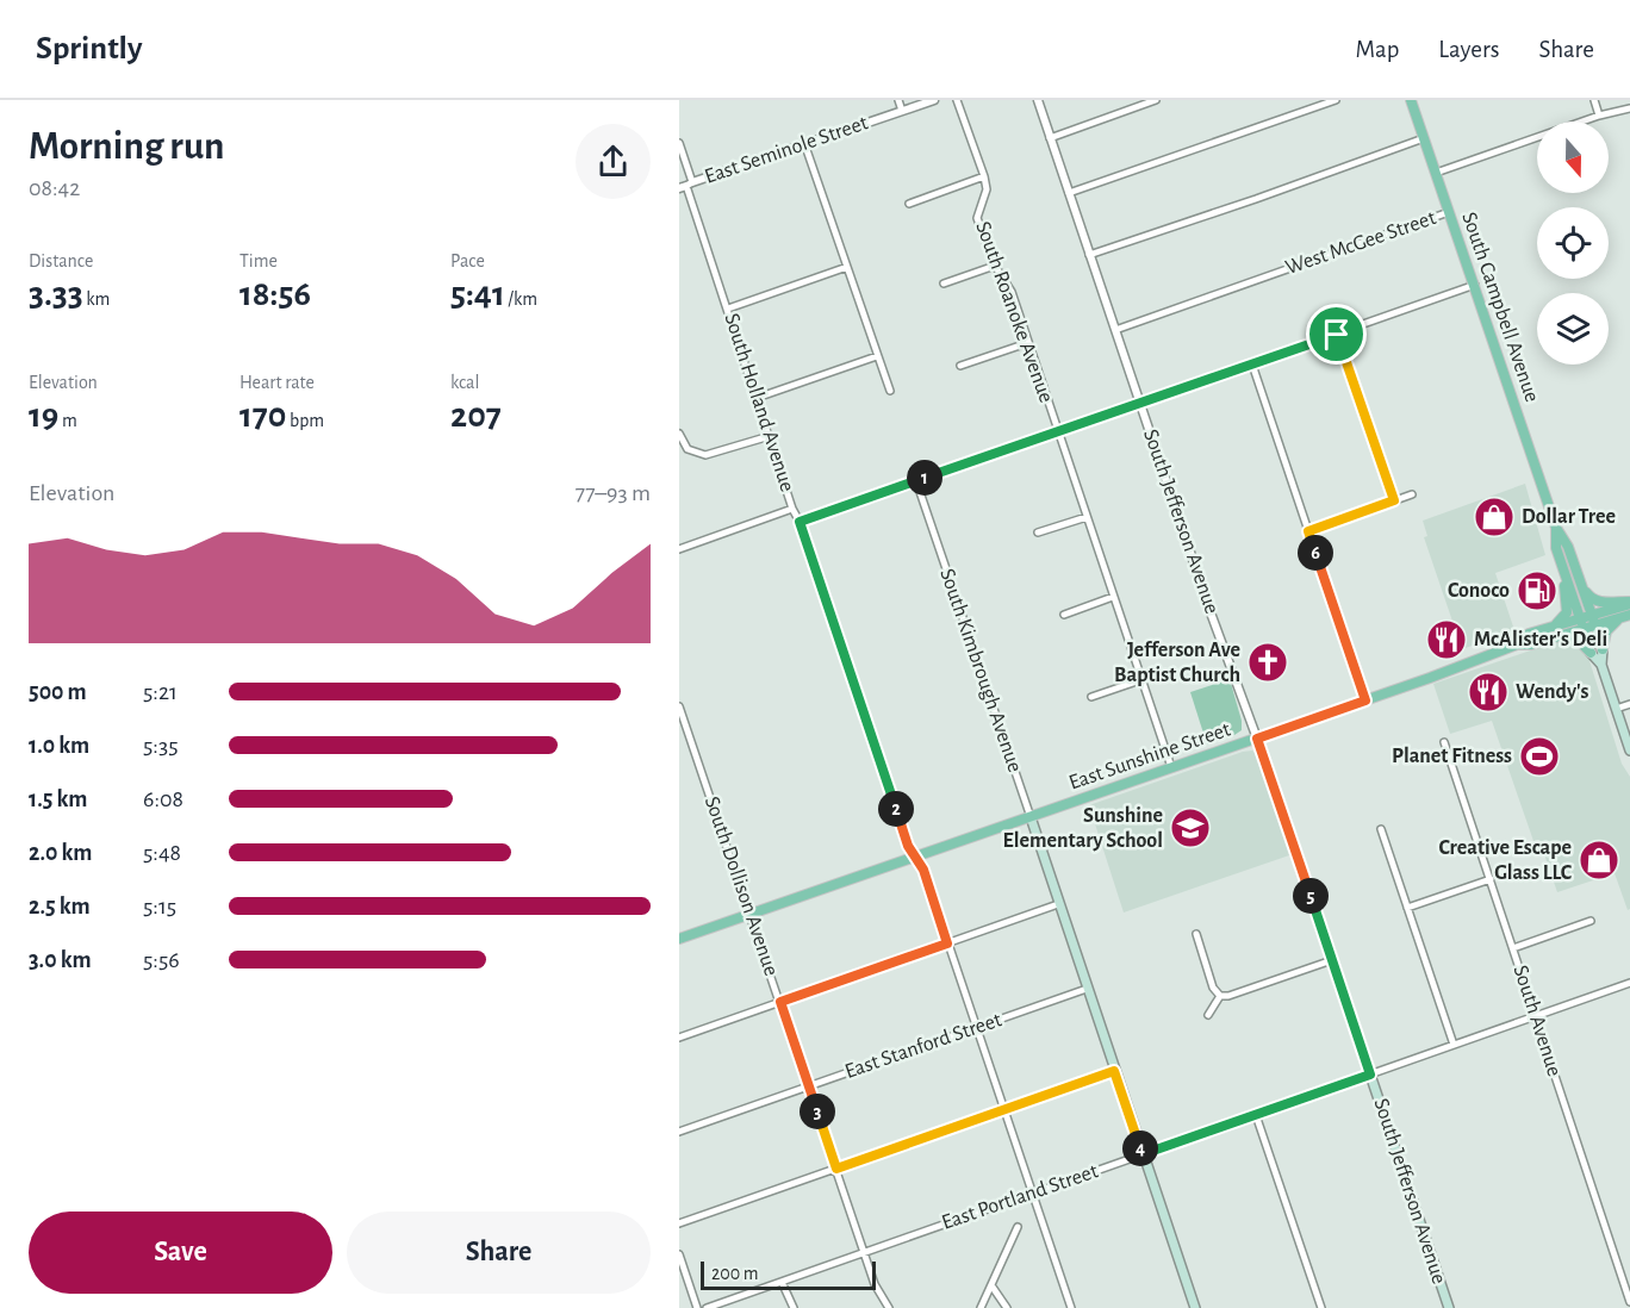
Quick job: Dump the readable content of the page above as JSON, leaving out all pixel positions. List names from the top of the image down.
{
  "streets": {
    "main road": [
      "South Campbell Avenue",
      "South Jefferson Avenue",
      "South Kimbrough Avenue",
      "East Sunshine Street"
    ],
    "street": [
      "East Seminole Street",
      "West McGee Street",
      "South Roanoke Avenue",
      "South Holland Avenue",
      "South Dollison Avenue",
      "South Avenue",
      "East Stanford Street",
      "East Portland Street"
    ]
  },
  "crossings": [
    ["East Seminole Street", "South Holland Avenue"],
    ["West McGee Street", "South Campbell Avenue"],
    ["West McGee Street", "South Jefferson Avenue"],
    ["South Roanoke Avenue", "East Sunshine Street"],
    ["South Holland Avenue", "East Sunshine Street"],
    ["South Holland Avenue", "East Stanford Street"],
    ["South Holland Avenue", "East Portland Street"],
    ["South Jefferson Avenue", "East Sunshine Street"],
    ["South Jefferson Avenue", "East Portland Street"],
    ["South Kimbrough Avenue", "East Sunshine Street"],
    ["South Kimbrough Avenue", "East Stanford Street"],
    ["South Kimbrough Avenue", "East Portland Street"],
    ["East Sunshine Street", "South Dollison Avenue"],
    ["South Dollison Avenue", "East Stanford Street"],
    ["South Dollison Avenue", "East Portland Street"],
    ["South Avenue", "East Portland Street"]
  ],
  "places": {
    "shop": ["Dollar Tree", "Creative Escape Glass LLC"],
    "fuel station": ["Conoco"],
    "restaurant": ["McAlister's Deli", "Wendy's"],
    "church": ["Jefferson Ave Baptist Church"],
    "sports": ["Planet Fitness"],
    "school or university": ["Sunshine Elementary School"]
  },
  "scale_bar": "200 m",
  "north": "bottom",
  "page": {
    "header": "Sprintly",
    "nav": ["Map", "Layers", "Share"],
    "heading": ["Morning run", "08:42"],
    "stats": [
      ["Distance", "3.33 km"],
      ["Time", "18:56"],
      ["Pace", "5:41 /km"],
      ["Elevation", "19 m"],
      ["Heart rate", "170 bpm"],
      ["kcal", "207"]
    ],
    "pins": [
      "1",
      "6",
      "2",
      "5",
      "3",
      "4"
    ],
    "chart": ["Elevation", "77–93 m"],
    "list": [
      {
        "name": "500 m",
        "note": "5:21"
      },
      {
        "name": "1.0 km",
        "note": "5:35"
      },
      {
        "name": "1.5 km",
        "note": "6:08"
      },
      {
        "name": "2.0 km",
        "note": "5:48"
      },
      {
        "name": "2.5 km",
        "note": "5:15"
      },
      {
        "name": "3.0 km",
        "note": "5:56"
      }
    ],
    "buttons": ["Save", "Share"],
    "scale": "200 m"
  }
}
